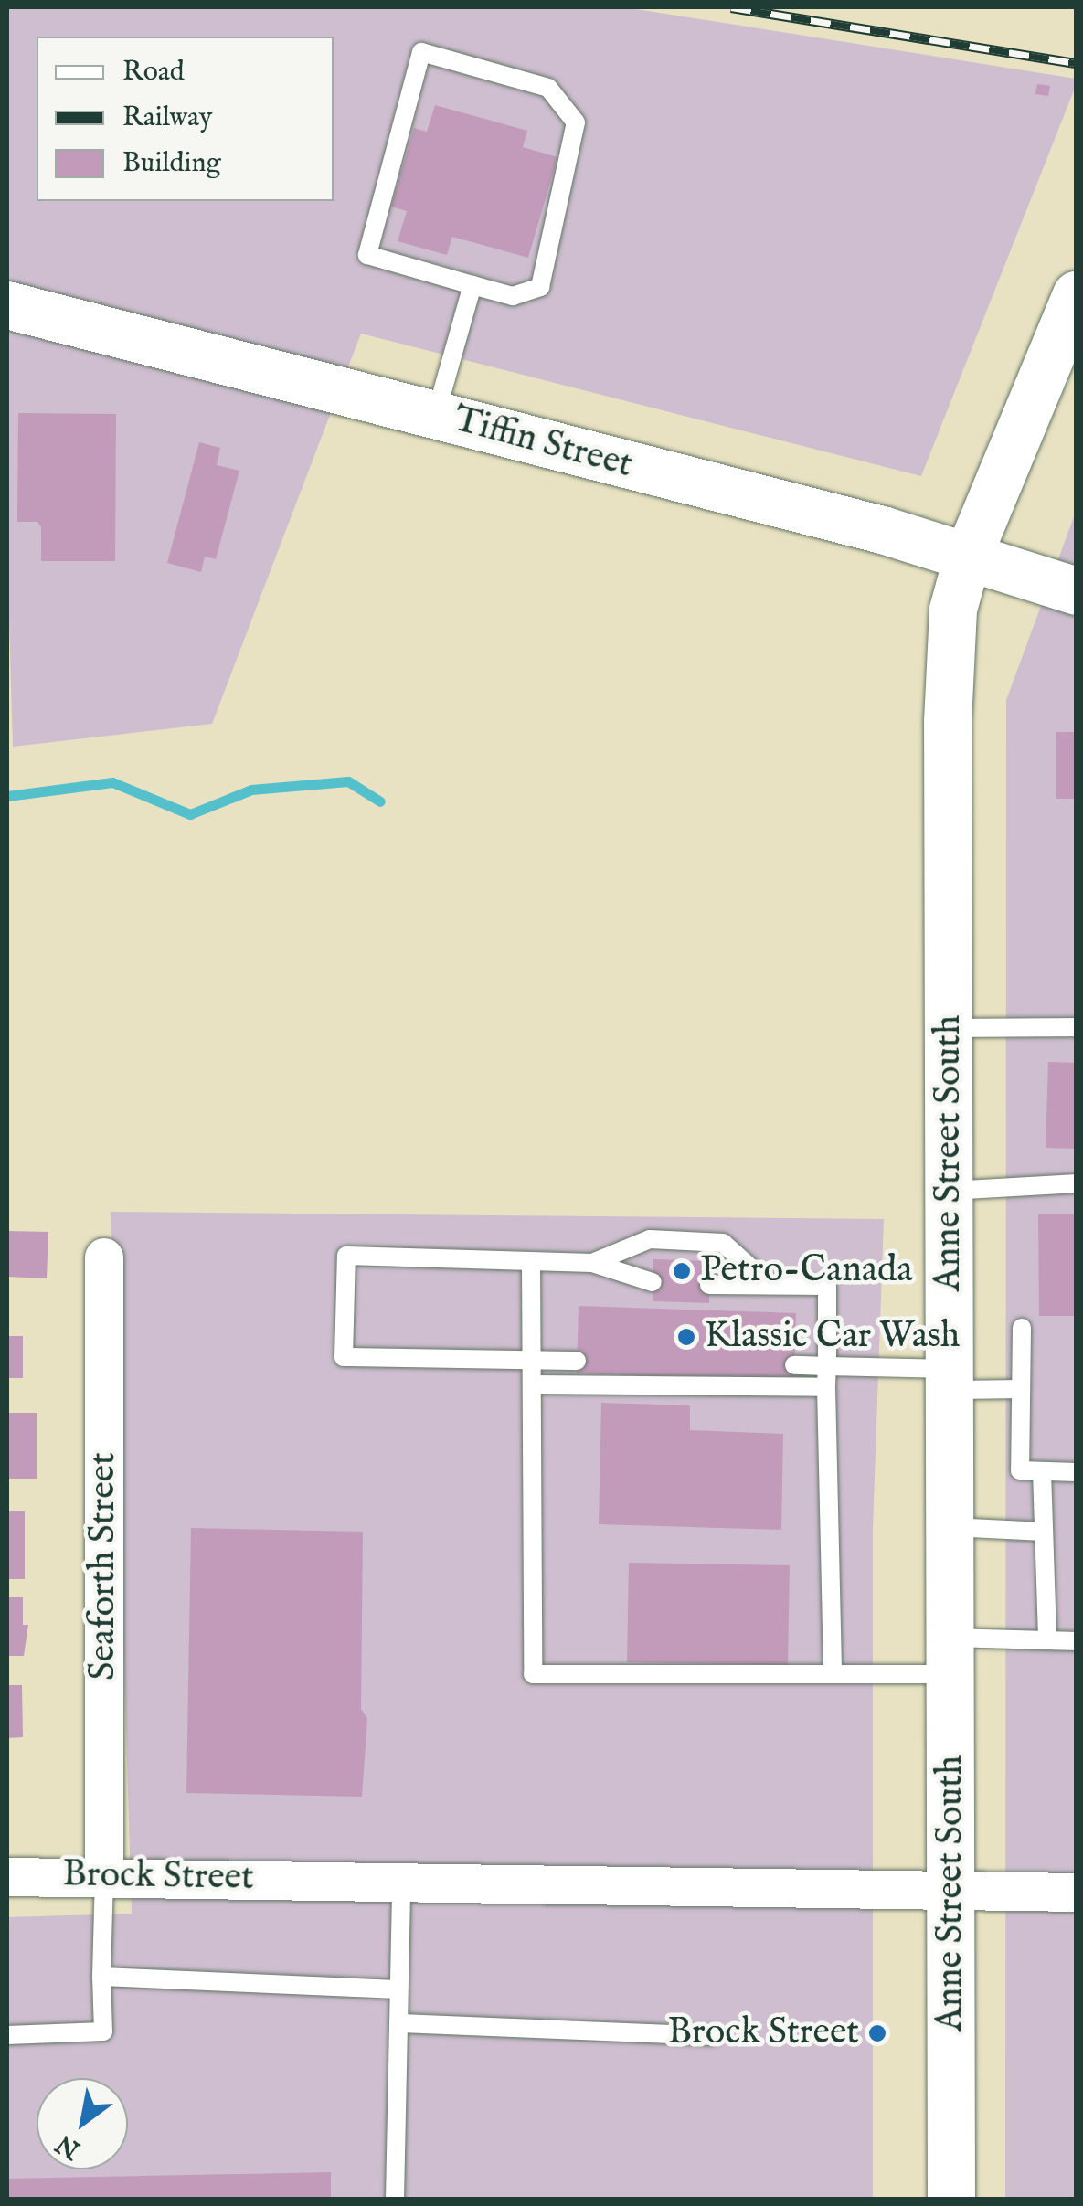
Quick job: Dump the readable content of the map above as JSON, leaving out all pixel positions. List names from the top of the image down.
{
  "streets": {
    "street": [
      "Tiffin Street",
      "Anne Street South",
      "Seaforth Street",
      "Brock Street"
    ]
  },
  "crossings": [
    ["Tiffin Street", "Anne Street South"],
    ["Anne Street South", "Brock Street"],
    ["Seaforth Street", "Brock Street"]
  ],
  "places": ["Petro-Canada", "Klassic Car Wash", "Brock Street"],
  "legend": ["Road", "Railway", "Building"],
  "north": "bottom left"
}
